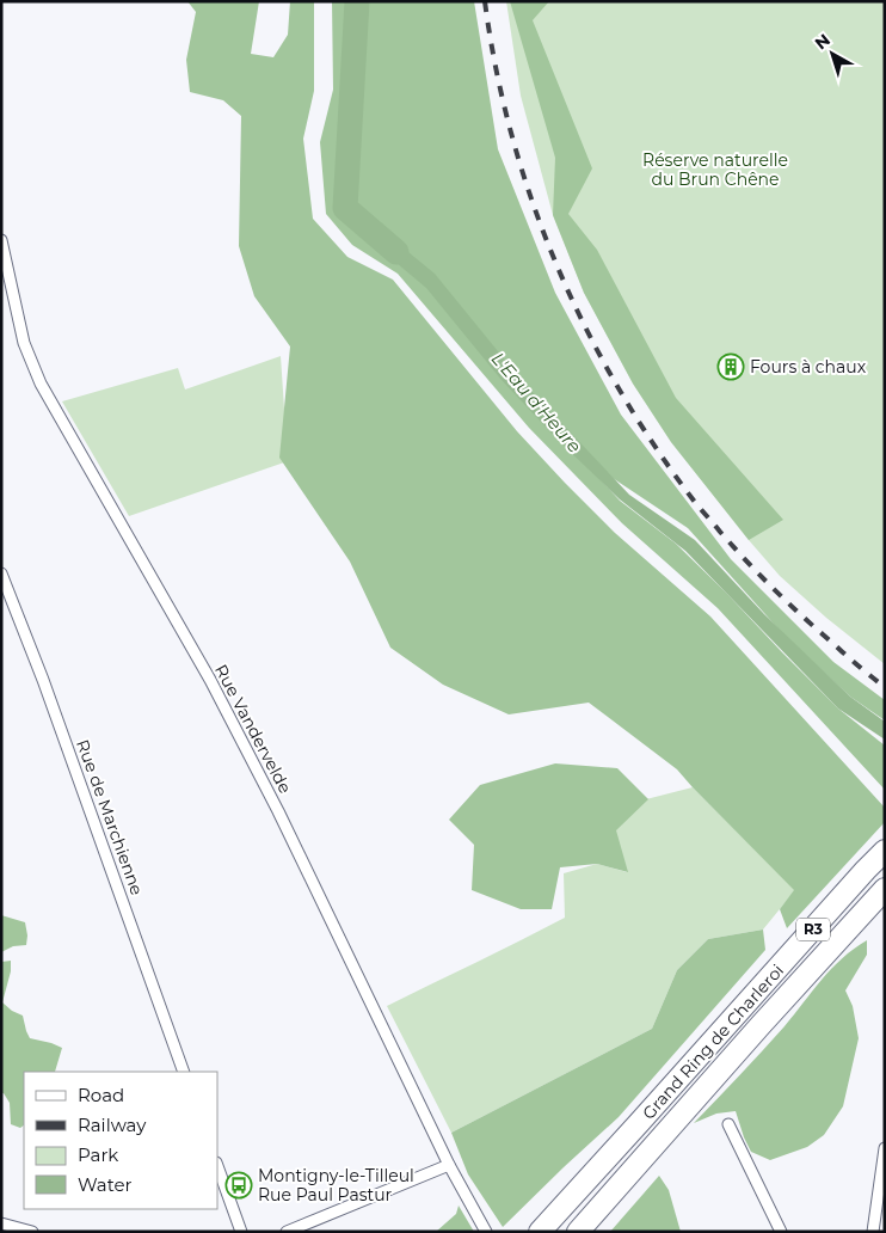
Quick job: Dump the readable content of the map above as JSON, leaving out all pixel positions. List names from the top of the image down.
{
  "streets": {
    "highway": ["R3", "Grand Ring de Charleroi"],
    "street": ["Rue Vandervelde", "Rue de Marchienne"]
  },
  "water": ["L'Eau d'Heure"],
  "parks": ["Réserve naturelle du Brun Chêne"],
  "places": {
    "building": ["Fours à chaux"],
    "bus stop": ["Montigny-le-Tilleul Rue Paul Pastur"]
  },
  "legend": [
    "Road",
    "Railway",
    "Park",
    "Water"
  ],
  "north": "top left"
}
